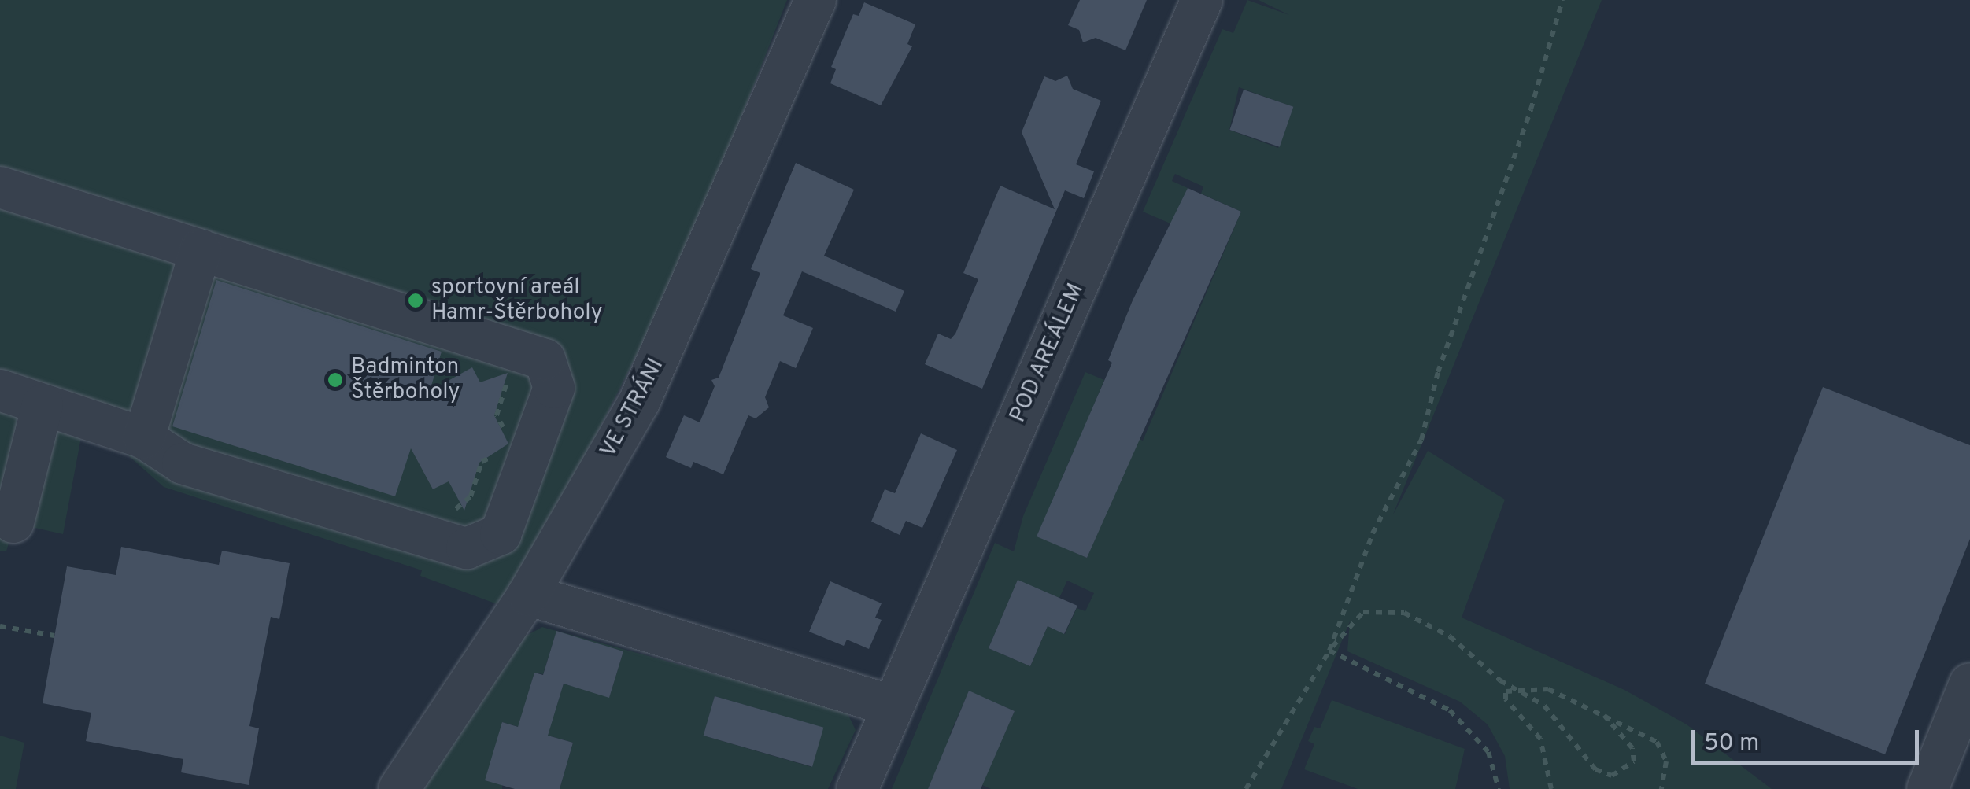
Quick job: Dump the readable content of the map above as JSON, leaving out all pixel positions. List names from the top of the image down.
{
  "streets": {
    "street": ["POD AREÁLEM", "VE STRÁNI"]
  },
  "places": ["sportovní areál Hamr-Štěrboholy", "Badminton Štěrboholy"],
  "scale_bar": "50 m"
}
